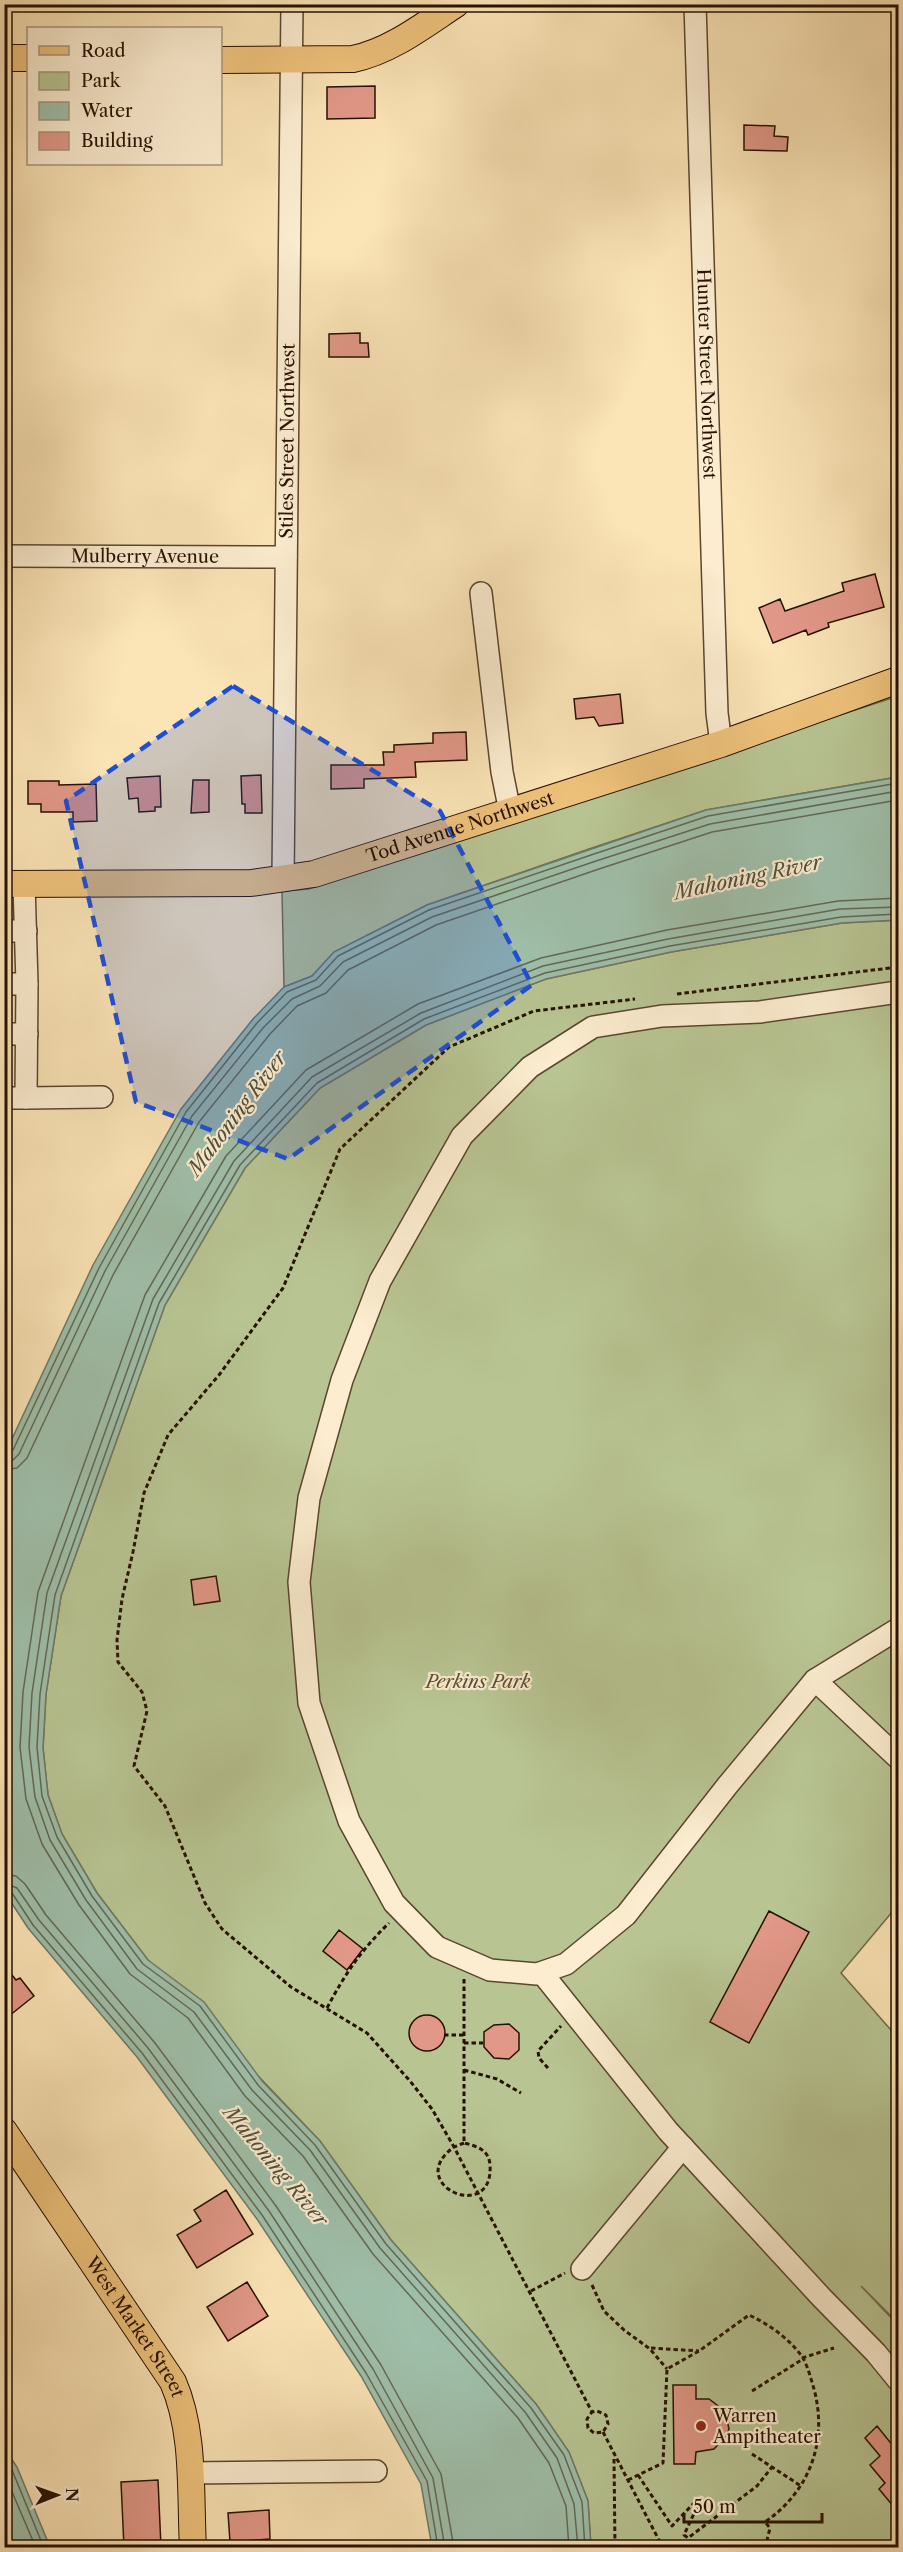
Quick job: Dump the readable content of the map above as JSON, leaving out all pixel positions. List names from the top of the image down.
{
  "streets": {
    "main road": ["Tod Avenue Northwest", "West Market Street"],
    "street": ["Hunter Street Northwest", "Stiles Street Northwest", "Mulberry Avenue"]
  },
  "crossings": [
    ["Hunter Street Northwest", "Tod Avenue Northwest"],
    ["Stiles Street Northwest", "Mulberry Avenue"],
    ["Stiles Street Northwest", "Tod Avenue Northwest"]
  ],
  "water": ["Mahoning River"],
  "parks": ["Perkins Park"],
  "places": ["Warren Ampitheater"],
  "legend": [
    "Road",
    "Park",
    "Water",
    "Building"
  ],
  "scale_bar": "50 m",
  "north": "right"
}
